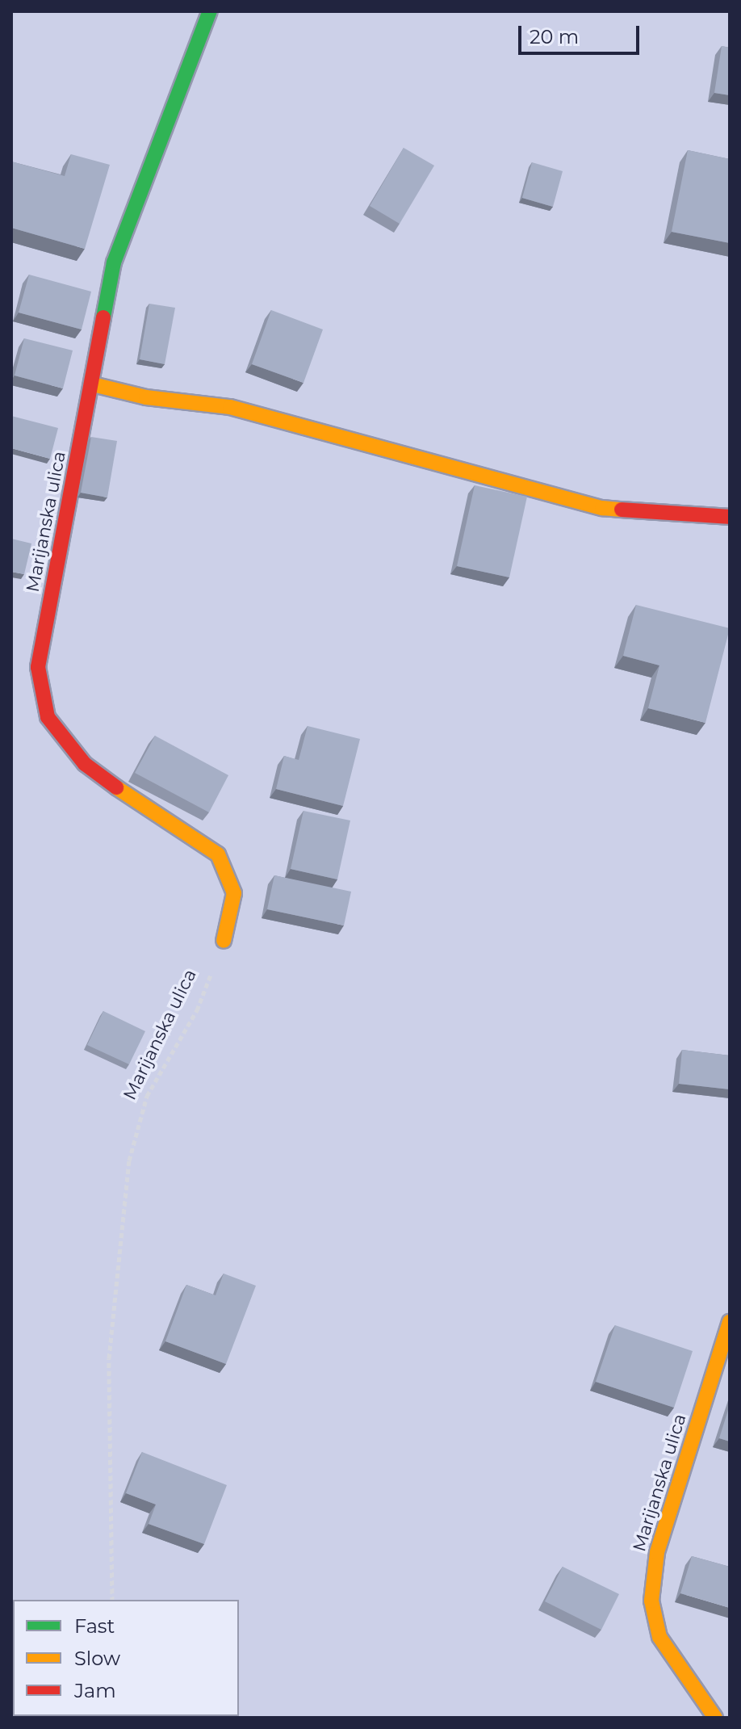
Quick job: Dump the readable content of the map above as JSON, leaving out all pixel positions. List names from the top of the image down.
{
  "streets": {
    "street": ["Marijanska ulica"]
  },
  "legend": ["Fast", "Slow", "Jam"],
  "scale_bar": "20 m"
}
